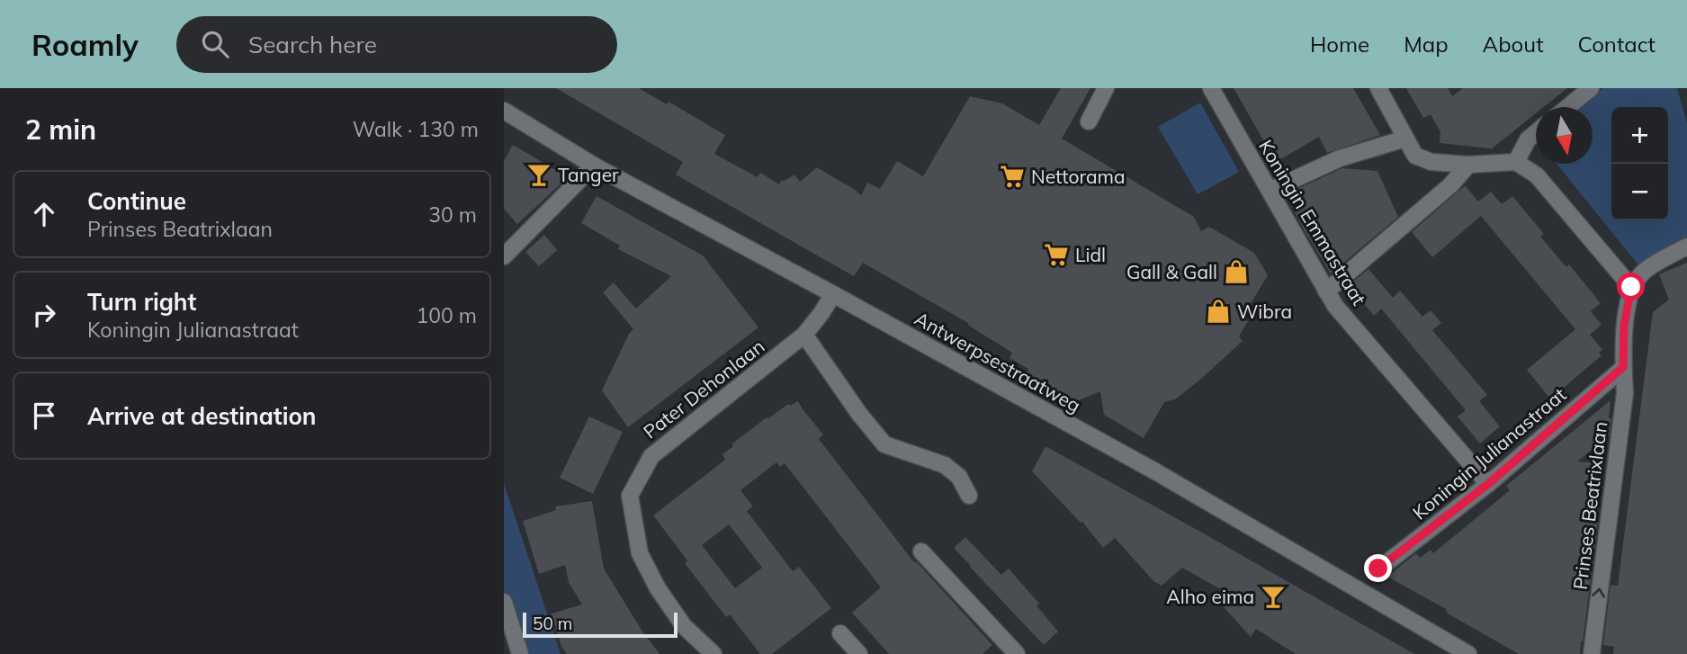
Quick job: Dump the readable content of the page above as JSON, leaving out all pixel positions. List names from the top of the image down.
{
  "streets": {
    "street": [
      "Koningin Emmastraat",
      "Antwerpsestraatweg",
      "Pater Dehonlaan",
      "Koningin Julianastraat",
      "Prinses Beatrixlaan"
    ]
  },
  "crossings": [
    ["Koningin Emmastraat", "Koningin Julianastraat"],
    ["Antwerpsestraatweg", "Pater Dehonlaan"],
    ["Koningin Julianastraat", "Prinses Beatrixlaan"]
  ],
  "one_way": ["Prinses Beatrixlaan"],
  "places": {
    "bar": ["Tanger", "Alho eima"],
    "supermarket": ["Nettorama", "Lidl"],
    "shop": ["Gall & Gall", "Wibra"]
  },
  "scale_bar": "50 m",
  "north": "bottom",
  "page": {
    "header": "Roamly",
    "search": "Search here",
    "nav": [
      "Home",
      "Map",
      "About",
      "Contact"
    ],
    "heading": ["2 min", "Walk · 130 m"],
    "map_buttons": ["+", "−"],
    "list": [
      ["Continue", "Prinses Beatrixlaan", "30 m"],
      ["Turn right", "Koningin Julianastraat", "100 m"],
      "Arrive at destination"
    ],
    "scale": "50 m"
  }
}
